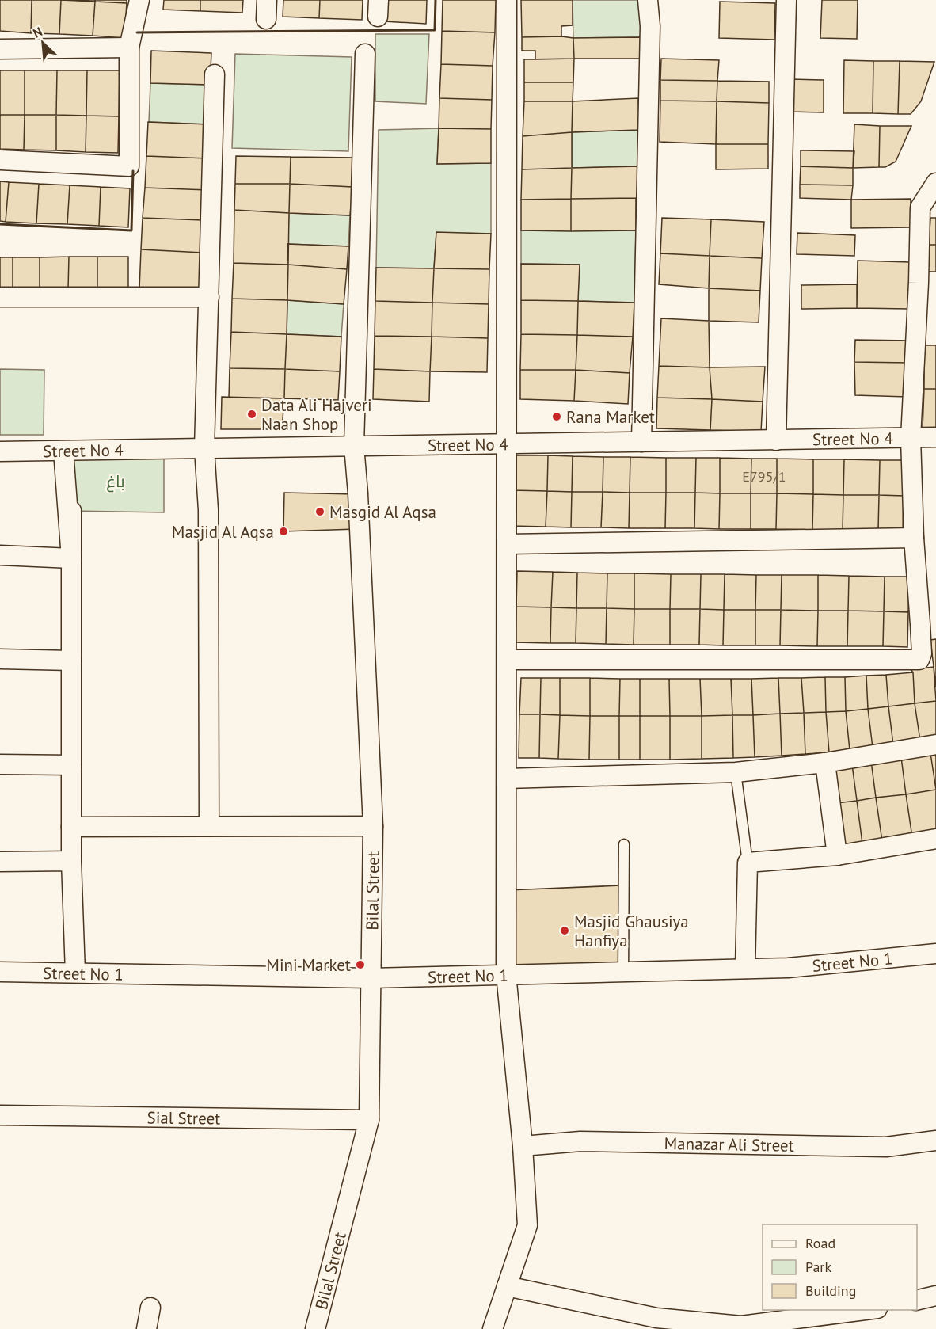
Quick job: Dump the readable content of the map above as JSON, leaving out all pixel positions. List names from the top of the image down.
{
  "streets": {
    "street": [
      "Street No 4",
      "Bilal Street",
      "Street No 1",
      "Sial Street",
      "Manazar Ali Street"
    ]
  },
  "crossings": [
    ["Street No 4", "Bilal Street"],
    ["Bilal Street", "Street No 1"],
    ["Bilal Street", "Sial Street"]
  ],
  "parks": ["باغ"],
  "places": [
    "Data Ali Hajveri Naan Shop",
    "Rana Market",
    "Masgid Al Aqsa",
    "Masjid Al Aqsa",
    "Masjid Ghausiya Hanfiya",
    "Mini Market"
  ],
  "house_numbers": ["E795/1"],
  "legend": ["Road", "Park", "Building"],
  "north": "top left"
}
